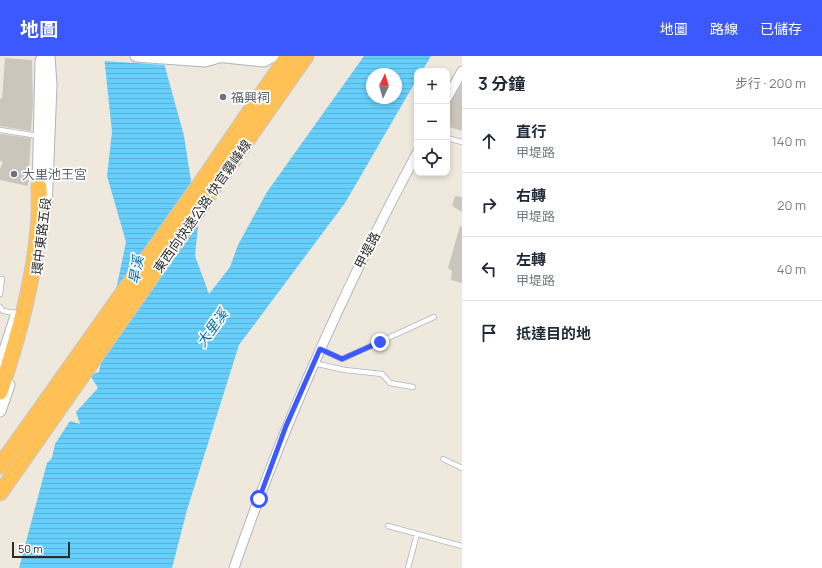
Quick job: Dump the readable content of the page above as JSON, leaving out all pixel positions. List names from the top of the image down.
{
  "streets": {
    "highway": ["東西向快速公路 快官霧峰線"],
    "street": ["環中東路五段", "甲堤路"]
  },
  "water": ["旱溪", "大里溪"],
  "places": ["福興祠", "大里池王宮"],
  "scale_bar": "50 m",
  "north": "top",
  "page": {
    "header": "地圖",
    "nav": ["地圖", "路線", "已儲存"],
    "heading": ["3 分鐘", "步行 · 200 m"],
    "map_buttons": ["+", "−"],
    "list": [
      ["直行", "甲堤路", "140 m"],
      ["右轉", "甲堤路", "20 m"],
      ["左轉", "甲堤路", "40 m"],
      "抵達目的地"
    ],
    "scale": "50 m"
  }
}
